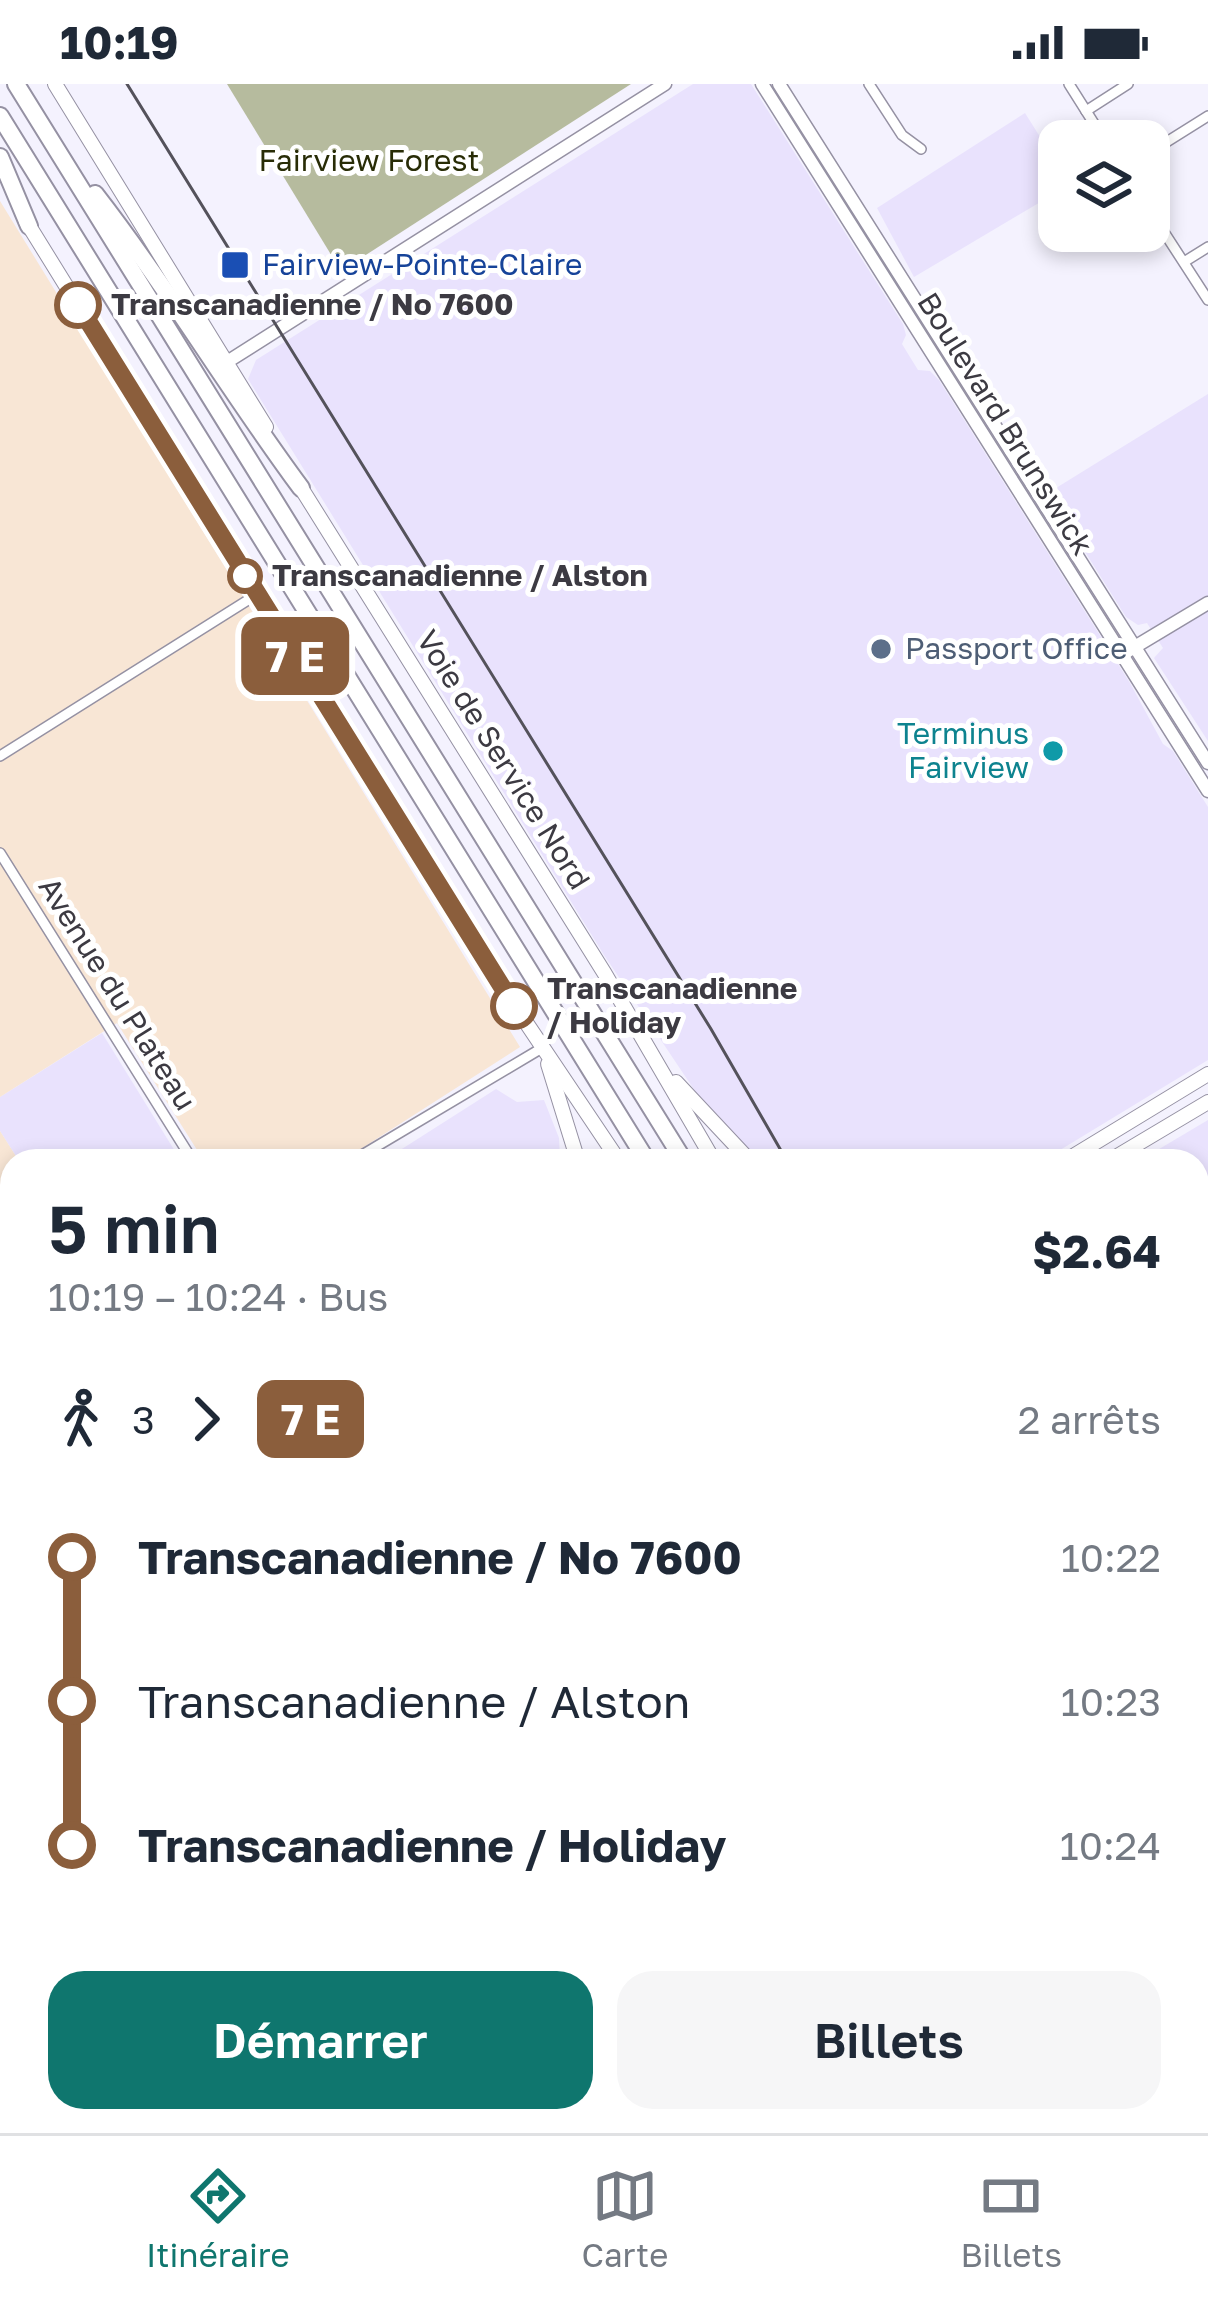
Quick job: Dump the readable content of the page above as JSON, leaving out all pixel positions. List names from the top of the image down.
{
  "streets": {
    "main road": ["Voie de Service Nord"],
    "street": ["Boulevard Brunswick", "Avenue du Plateau"]
  },
  "parks": ["Fairview Forest"],
  "places": {
    "transit": ["Fairview-Pointe-Claire"],
    "other": [
      "Transcanadienne / No 7600",
      "Transcanadienne / Alston",
      "Passport Office",
      "Terminus Fairview",
      "Transcanadienne / Holiday"
    ]
  },
  "page": {
    "status": "10:19",
    "on_map": "7 E",
    "heading": ["5 min", "10:19 – 10:24 · Bus", "$2.64"],
    "legs": ["3", "7 E", "2 arrêts"],
    "list": [
      {
        "name": "Transcanadienne / No 7600",
        "value": "10:22"
      },
      {
        "name": "Transcanadienne / Alston",
        "value": "10:23"
      },
      {
        "name": "Transcanadienne / Holiday",
        "value": "10:24"
      }
    ],
    "buttons": ["Démarrer", "Billets"],
    "tabs": ["Itinéraire", "Carte", "Billets"]
  }
}
